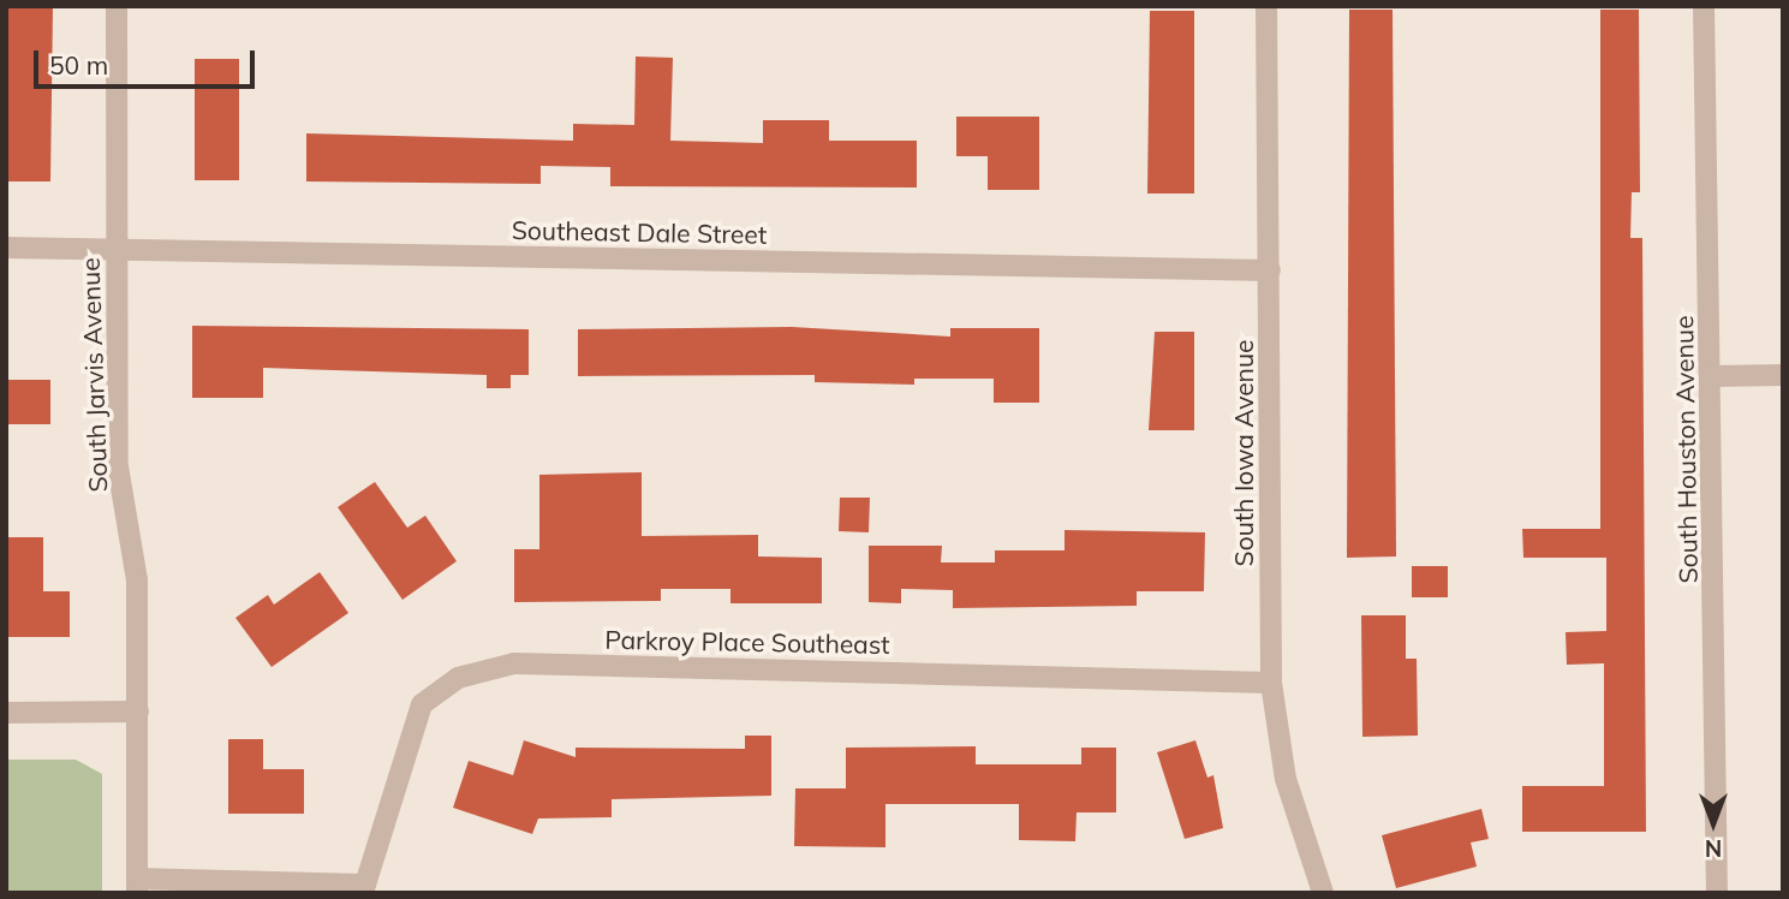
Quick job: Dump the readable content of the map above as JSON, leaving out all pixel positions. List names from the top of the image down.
{
  "streets": {
    "street": [
      "Southeast Dale Street",
      "South Jarvis Avenue",
      "South Houston Avenue",
      "South Iowa Avenue",
      "Parkroy Place Southeast"
    ]
  },
  "crossings": [
    ["Southeast Dale Street", "South Jarvis Avenue"],
    ["Southeast Dale Street", "South Iowa Avenue"],
    ["South Iowa Avenue", "Parkroy Place Southeast"]
  ],
  "scale_bar": "50 m",
  "north": "bottom"
}
